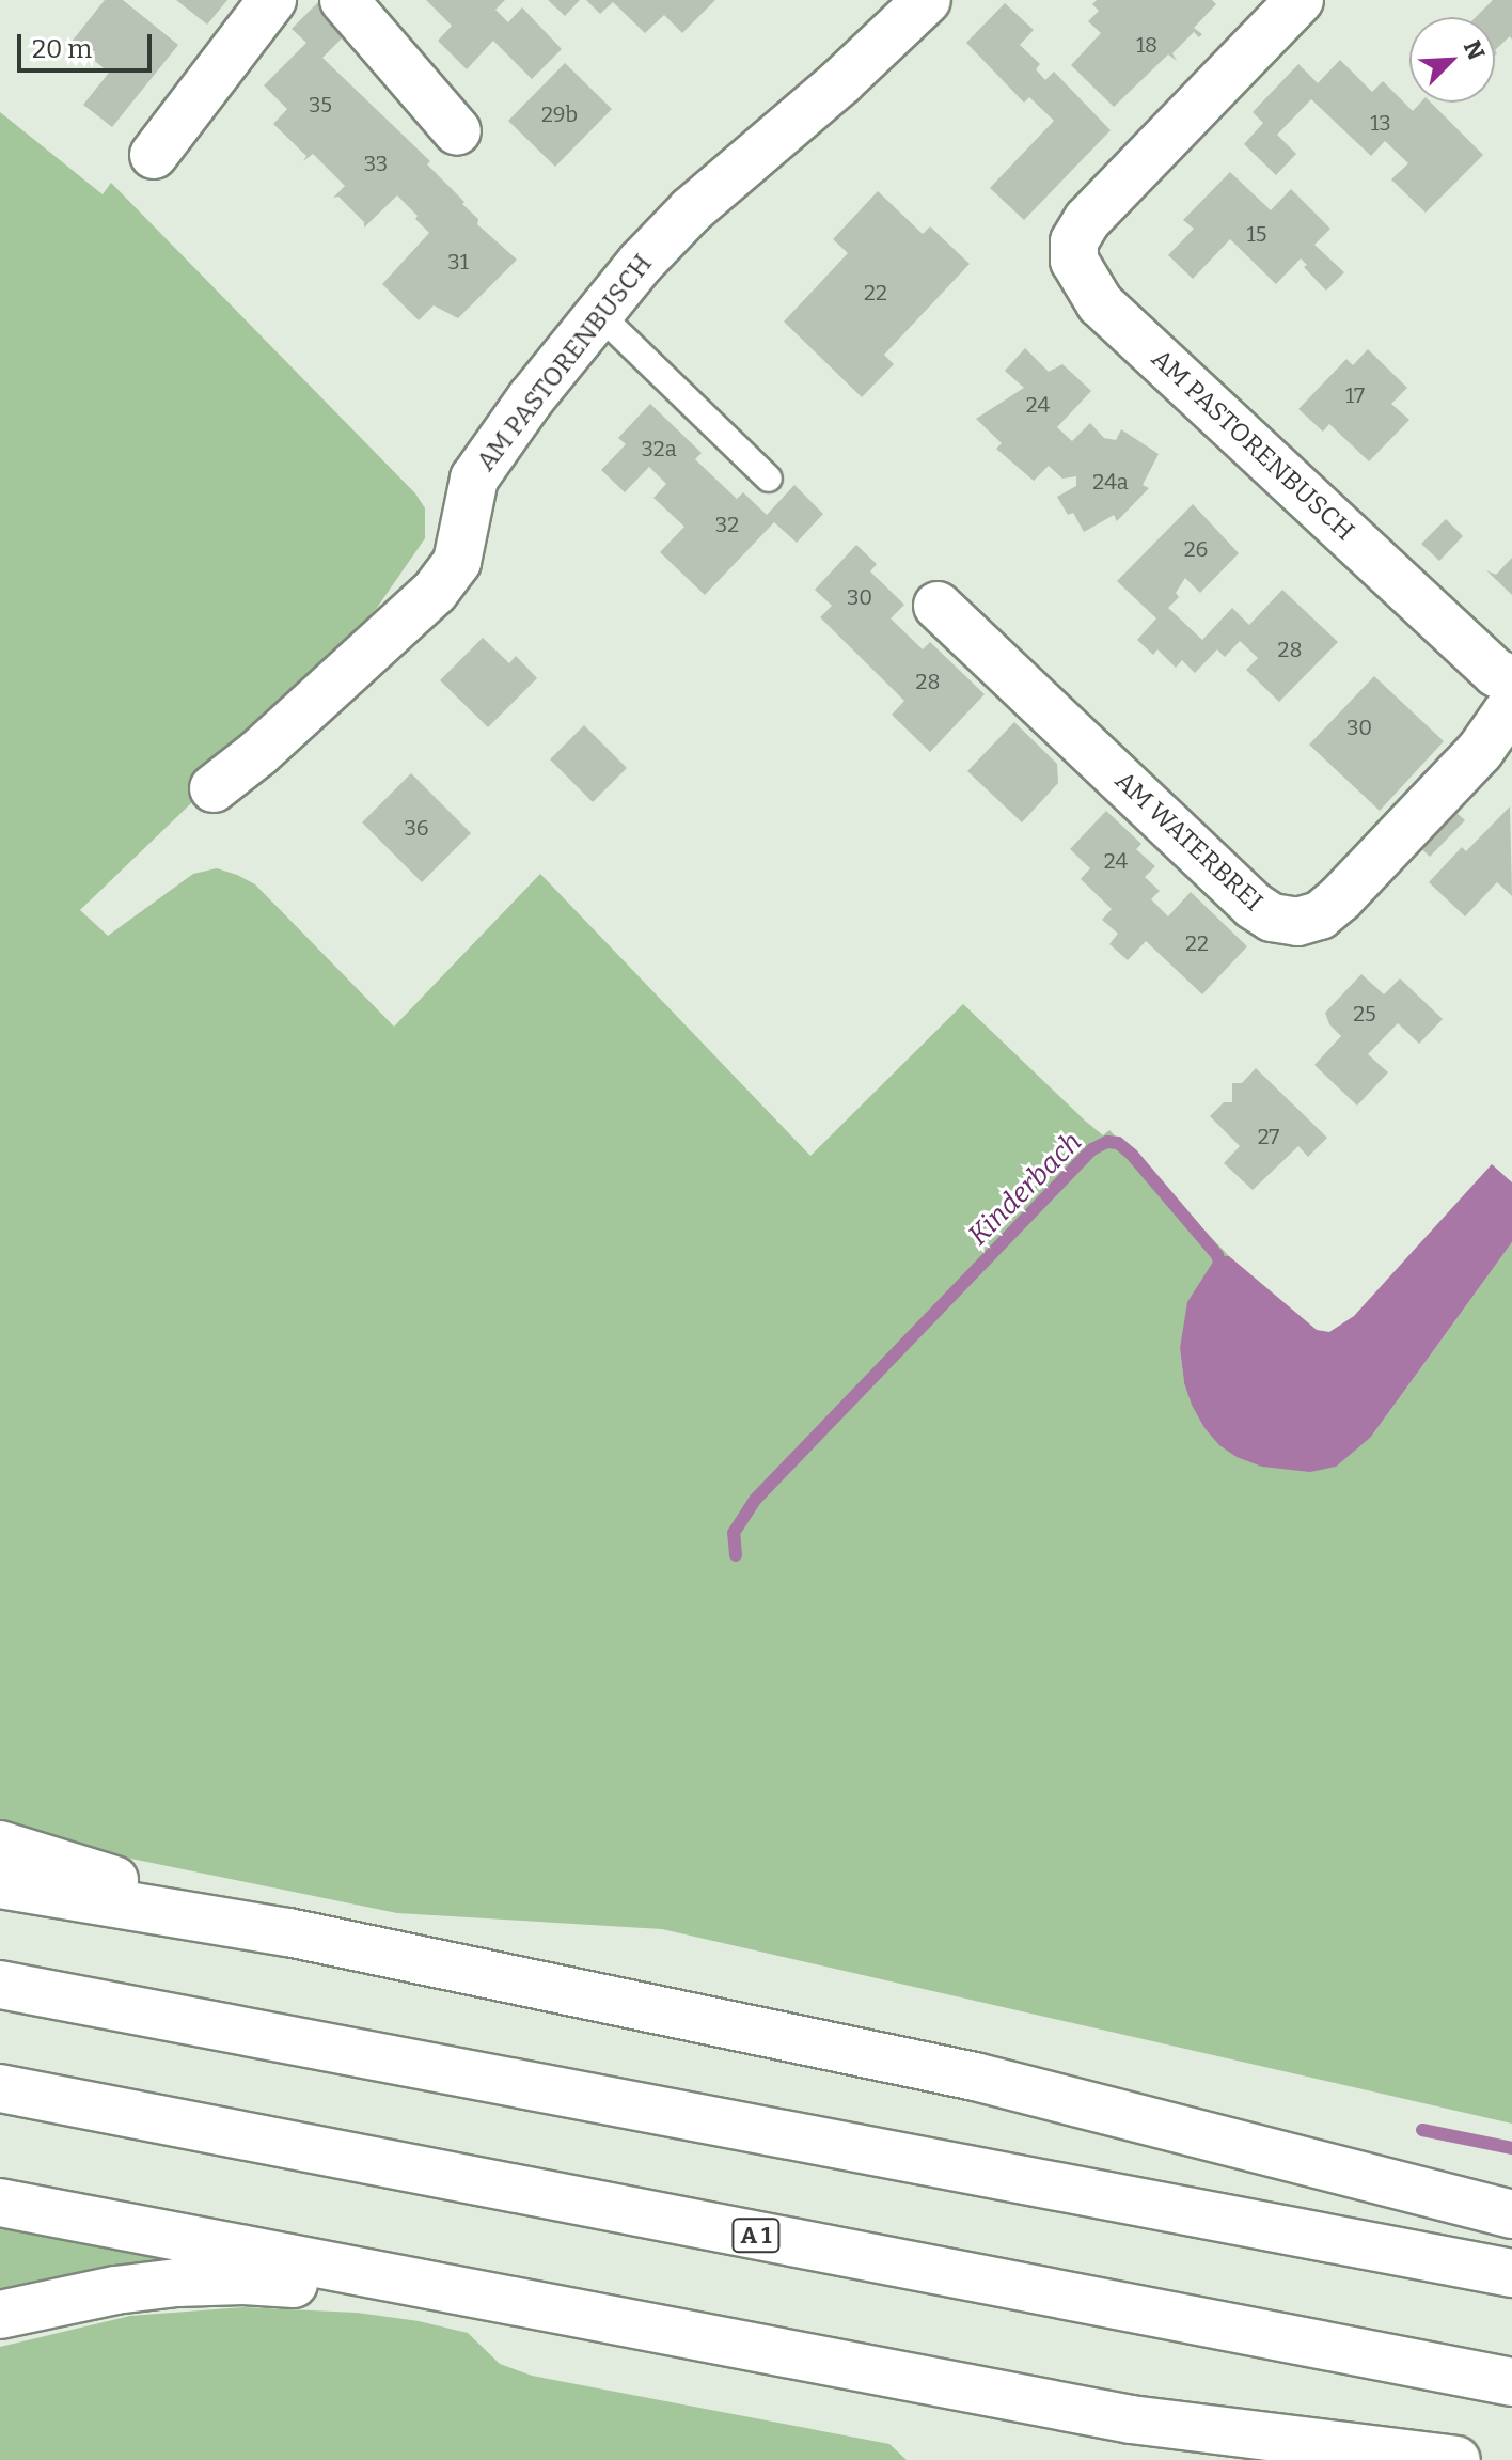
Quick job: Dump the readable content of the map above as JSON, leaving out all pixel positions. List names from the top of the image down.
{
  "streets": {
    "main road": ["AM PASTORENBUSCH", "AM WATERBREI", "A 1"]
  },
  "water": ["Kinderbach"],
  "house_numbers": [
    "18",
    "35",
    "29b",
    "13",
    "33",
    "15",
    "31",
    "22",
    "17",
    "24",
    "32a",
    "24a",
    "32",
    "26",
    "30",
    "28",
    "28",
    "30",
    "36",
    "24",
    "22",
    "25",
    "27"
  ],
  "scale_bar": "20 m",
  "north": "top right"
}
